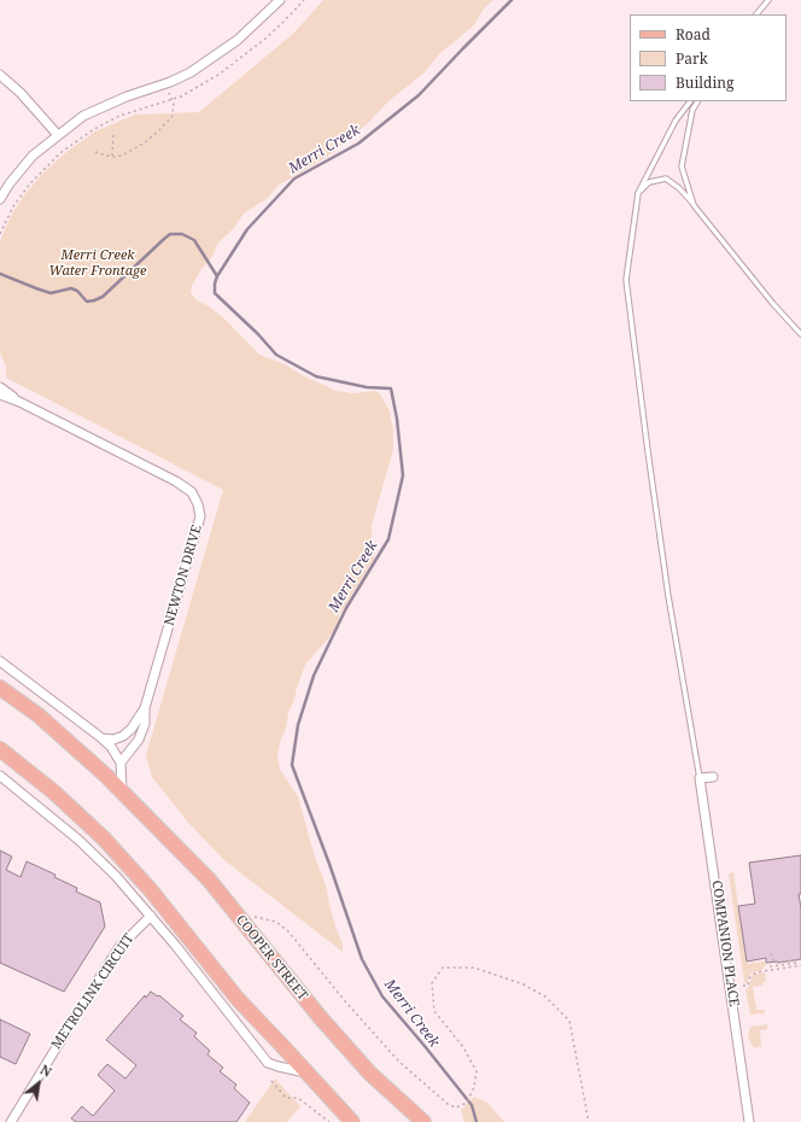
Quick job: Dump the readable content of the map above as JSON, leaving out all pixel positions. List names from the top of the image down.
{
  "streets": {
    "main road": ["COOPER STREET"],
    "street": ["NEWTON DRIVE", "COMPANION PLACE", "METROLINK CIRCUIT"]
  },
  "water": ["Merri Creek"],
  "parks": ["Merri Creek Water Frontage"],
  "legend": ["Road", "Park", "Building"],
  "north": "top right"
}
